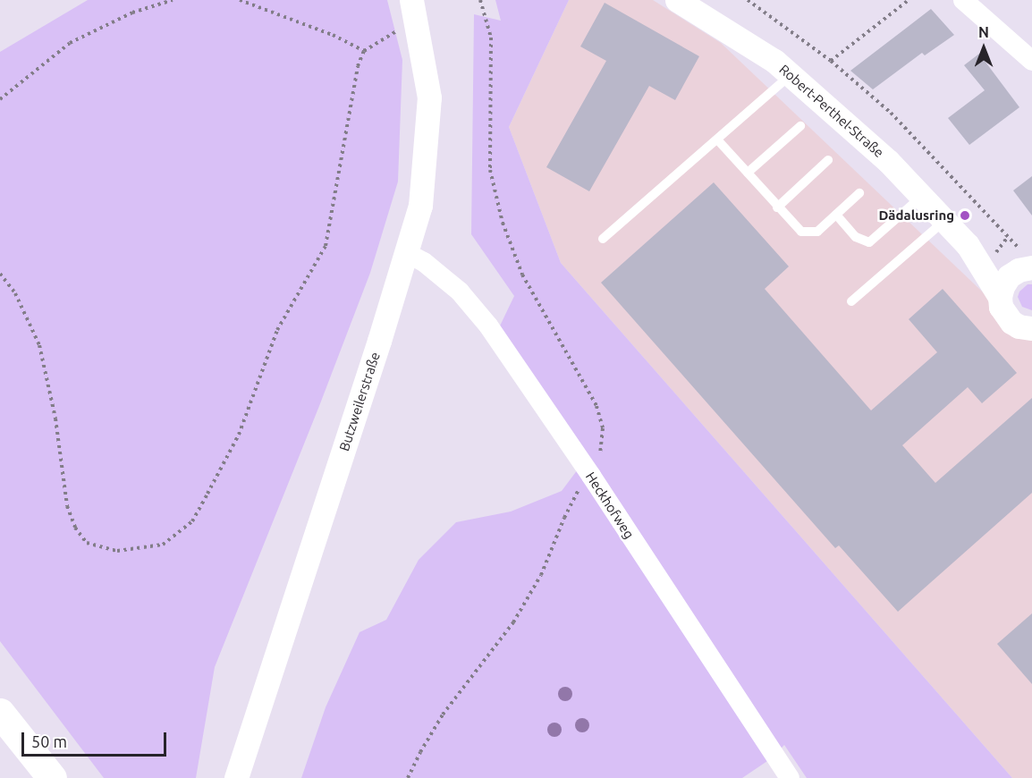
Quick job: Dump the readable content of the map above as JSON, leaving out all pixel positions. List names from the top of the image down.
{
  "streets": {
    "street": ["Robert-Perthel-Straße", "Butzweilerstraße", "Heckhofweg"]
  },
  "crossings": [
    ["Butzweilerstraße", "Heckhofweg"]
  ],
  "places": ["Dädalusring"],
  "scale_bar": "50 m",
  "north": "top"
}
